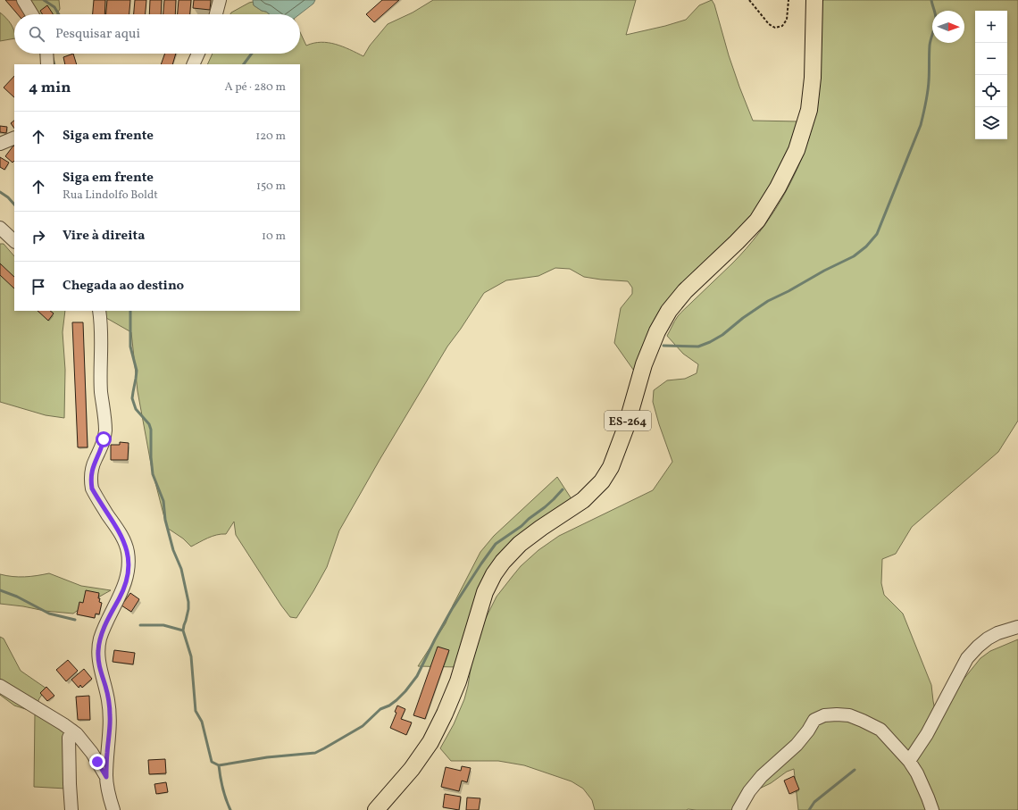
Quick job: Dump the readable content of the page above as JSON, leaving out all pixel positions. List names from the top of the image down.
{
  "streets": {
    "main road": ["ES-264"]
  },
  "north": "right",
  "page": {
    "map_buttons": ["+", "−"],
    "search": "Pesquisar aqui",
    "heading": ["4 min", "A pé · 280 m"],
    "list": [
      ["Siga em frente", "120 m"],
      ["Siga em frente", "Rua Lindolfo Boldt", "150 m"],
      ["Vire à direita", "10 m"],
      "Chegada ao destino"
    ]
  }
}
